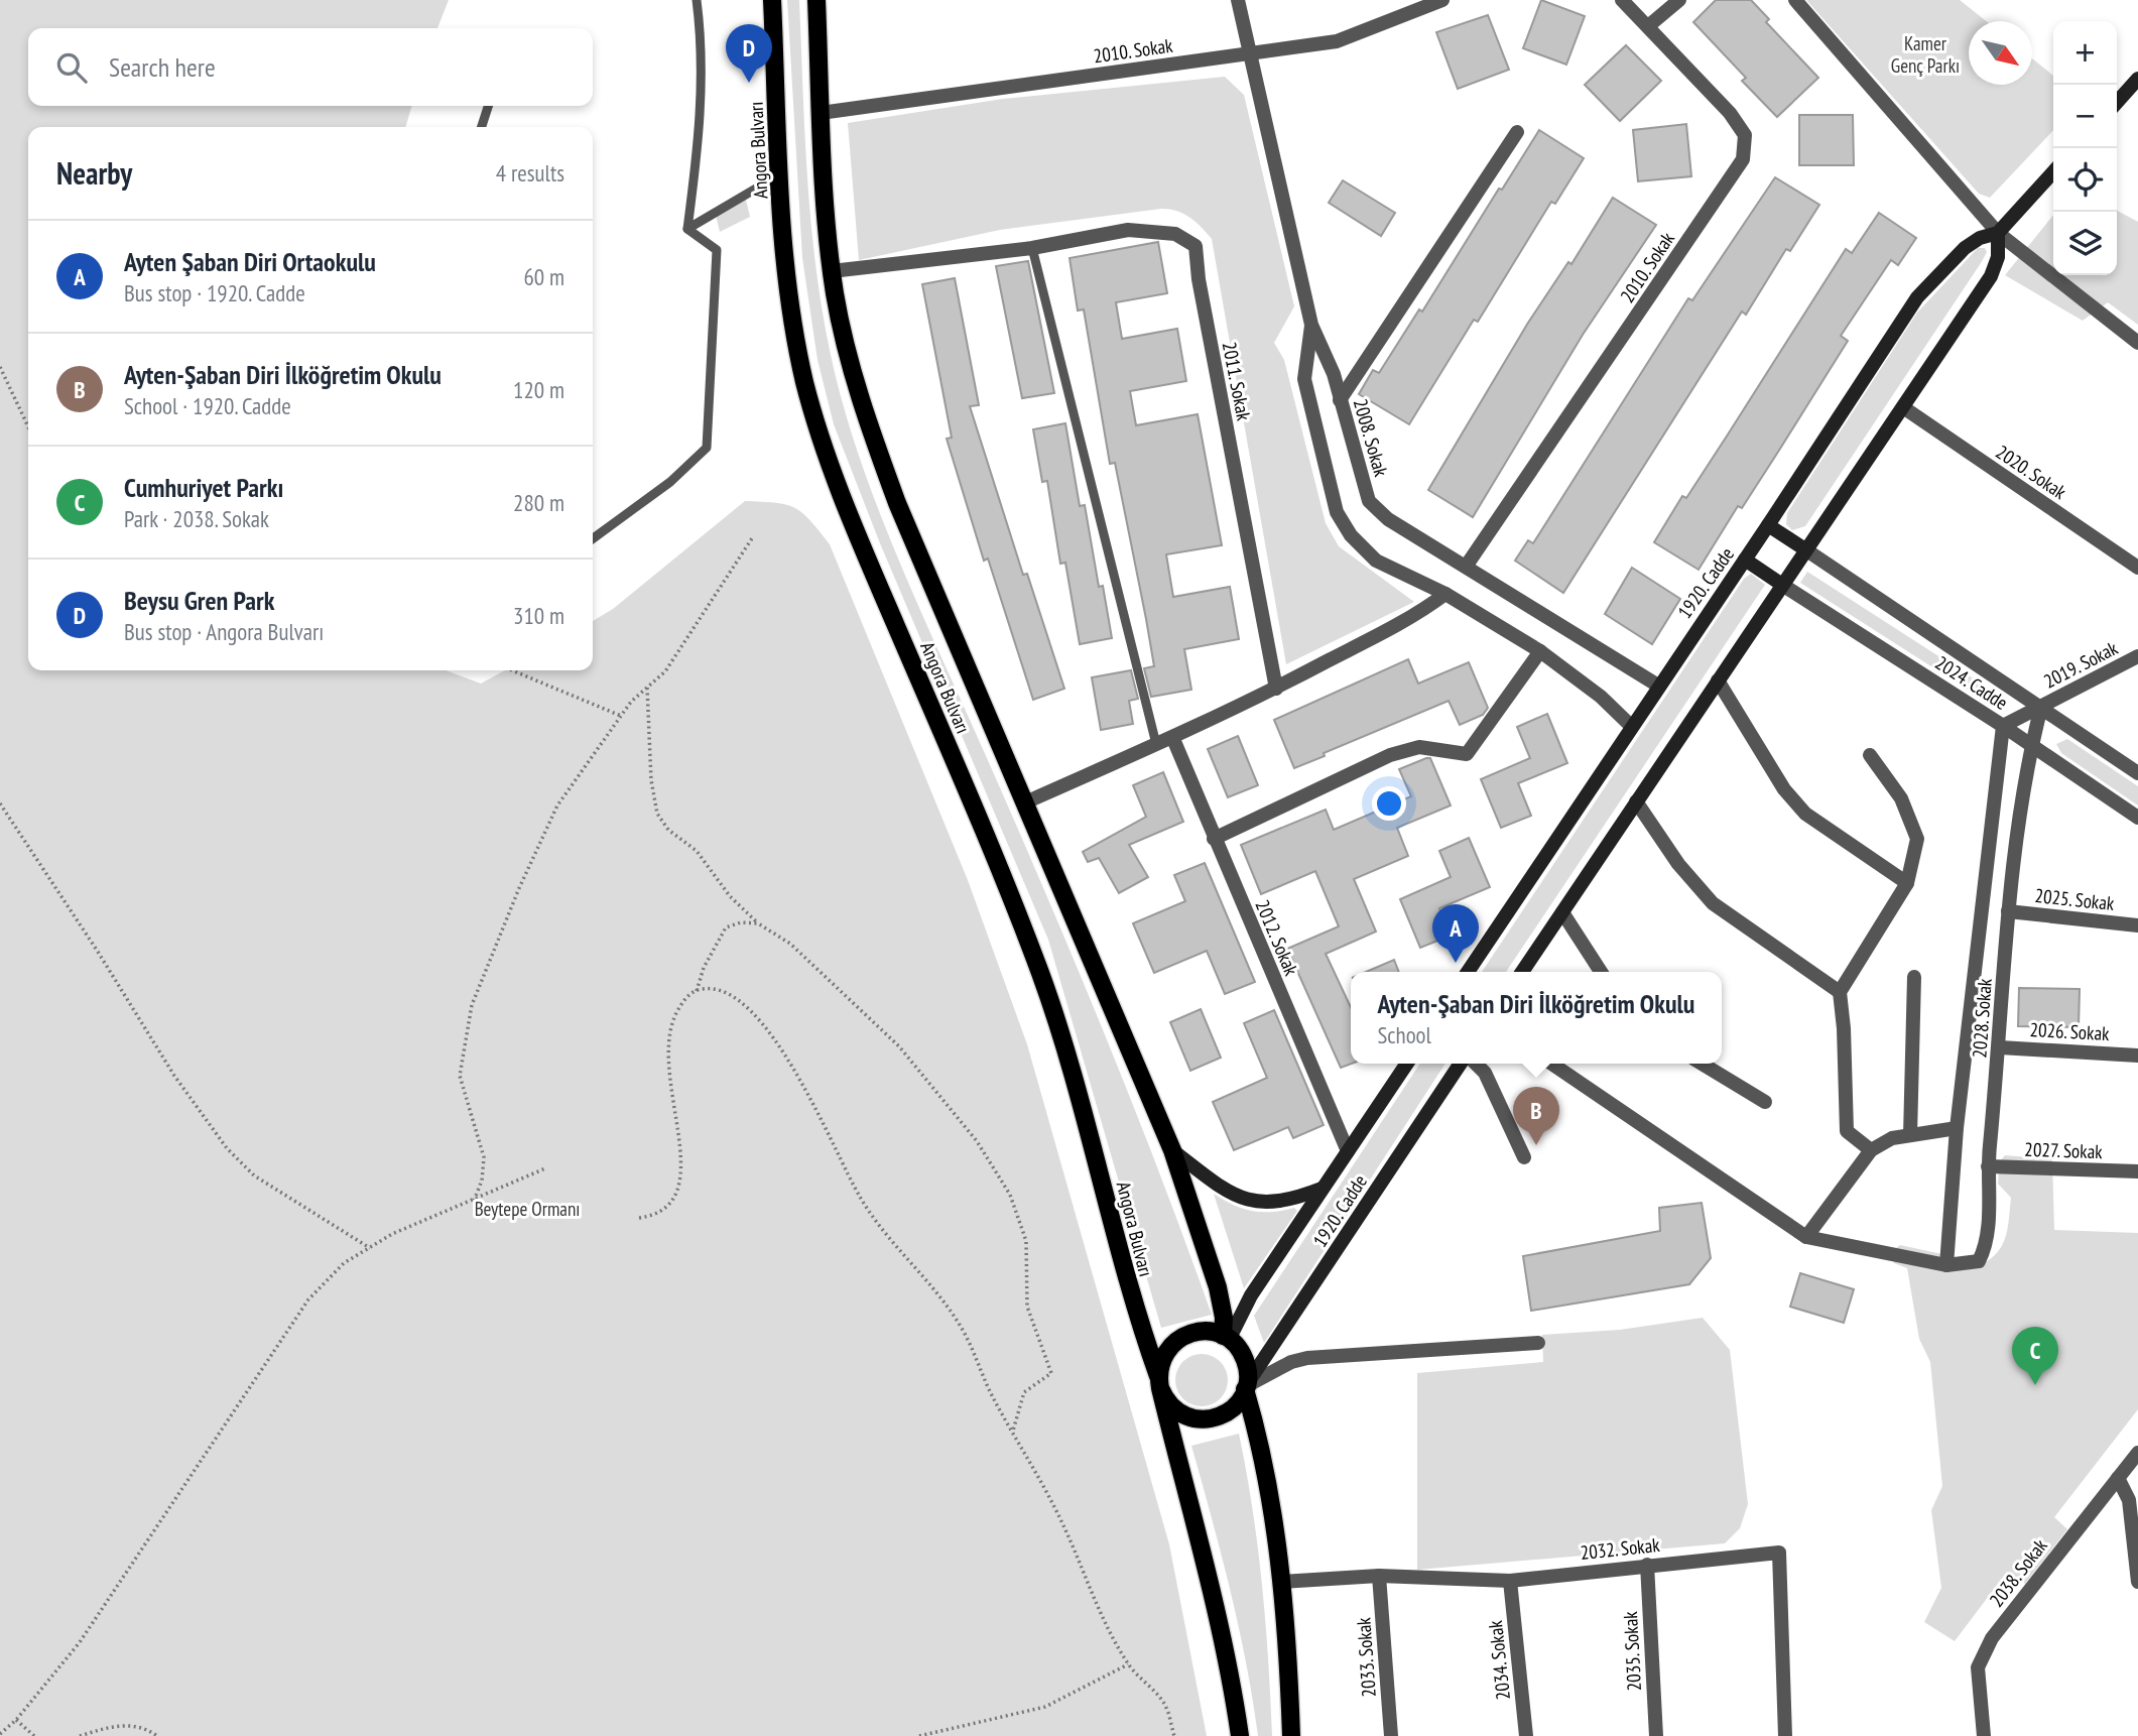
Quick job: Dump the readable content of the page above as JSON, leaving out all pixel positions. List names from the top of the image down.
{
  "streets": {
    "main road": ["Angora Bulvarı", "1920. Cadde"],
    "street": [
      "2010. Sokak",
      "2011. Sokak",
      "2008. Sokak",
      "2020. Sokak",
      "2019. Sokak",
      "2024. Cadde",
      "2025. Sokak",
      "2012. Sokak",
      "2028. Sokak",
      "2026. Sokak",
      "2027. Sokak",
      "2032. Sokak",
      "2038. Sokak",
      "2035. Sokak",
      "2033. Sokak",
      "2034. Sokak"
    ]
  },
  "crossings": [
    ["2010. Sokak", "Angora Bulvarı"],
    ["2010. Sokak", "2008. Sokak"],
    ["Angora Bulvarı", "2011. Sokak"],
    ["Angora Bulvarı", "1920. Cadde"],
    ["Angora Bulvarı", "2032. Sokak"],
    ["2008. Sokak", "1920. Cadde"],
    ["1920. Cadde", "2012. Sokak"],
    ["2019. Sokak", "2024. Cadde"],
    ["2019. Sokak", "2028. Sokak"],
    ["2024. Cadde", "2028. Sokak"],
    ["2025. Sokak", "2028. Sokak"],
    ["2028. Sokak", "2026. Sokak"],
    ["2028. Sokak", "2027. Sokak"],
    ["2032. Sokak", "2035. Sokak"],
    ["2032. Sokak", "2033. Sokak"],
    ["2032. Sokak", "2034. Sokak"]
  ],
  "parks": ["Kamer Genç Parkı", "Beytepe Ormanı"],
  "north": "bottom right",
  "page": {
    "map_buttons": ["+", "−"],
    "pins": [
      "D",
      "A",
      "B",
      "C"
    ],
    "search": "Search here",
    "heading": ["Nearby", "4 results"],
    "list": [
      {
        "mark": "A",
        "name": "Ayten Şaban Diri Ortaokulu",
        "note": "Bus stop · 1920. Cadde",
        "value": "60 m"
      },
      {
        "mark": "B",
        "name": "Ayten-Şaban Diri İlköğretim Okulu",
        "note": "School · 1920. Cadde",
        "value": "120 m"
      },
      {
        "mark": "C",
        "name": "Cumhuriyet Parkı",
        "note": "Park · 2038. Sokak",
        "value": "280 m"
      },
      {
        "mark": "D",
        "name": "Beysu Gren Park",
        "note": "Bus stop · Angora Bulvarı",
        "value": "310 m"
      }
    ],
    "popup": ["Ayten-Şaban Diri İlköğretim Okulu", "School"]
  }
}
